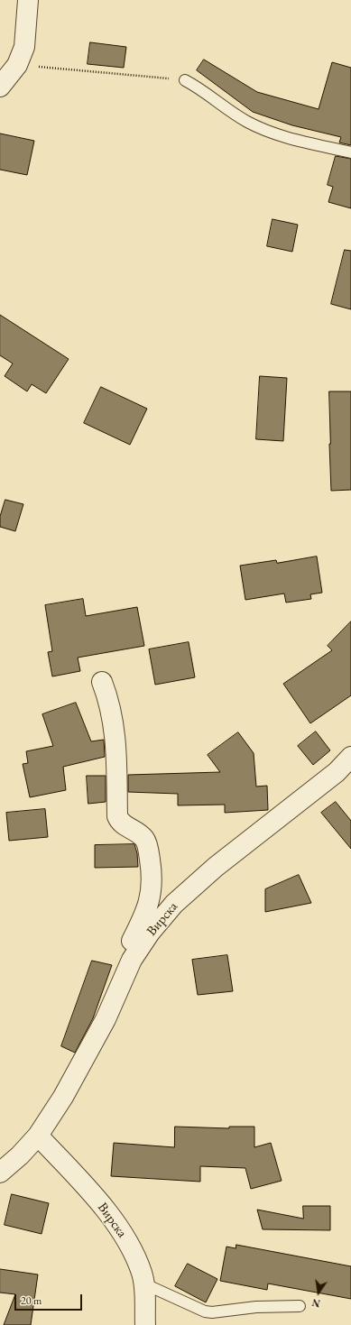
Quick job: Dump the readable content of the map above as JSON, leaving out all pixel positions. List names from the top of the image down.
{
  "streets": {
    "street": ["Вирска"]
  },
  "scale_bar": "20 m",
  "north": "bottom"
}
